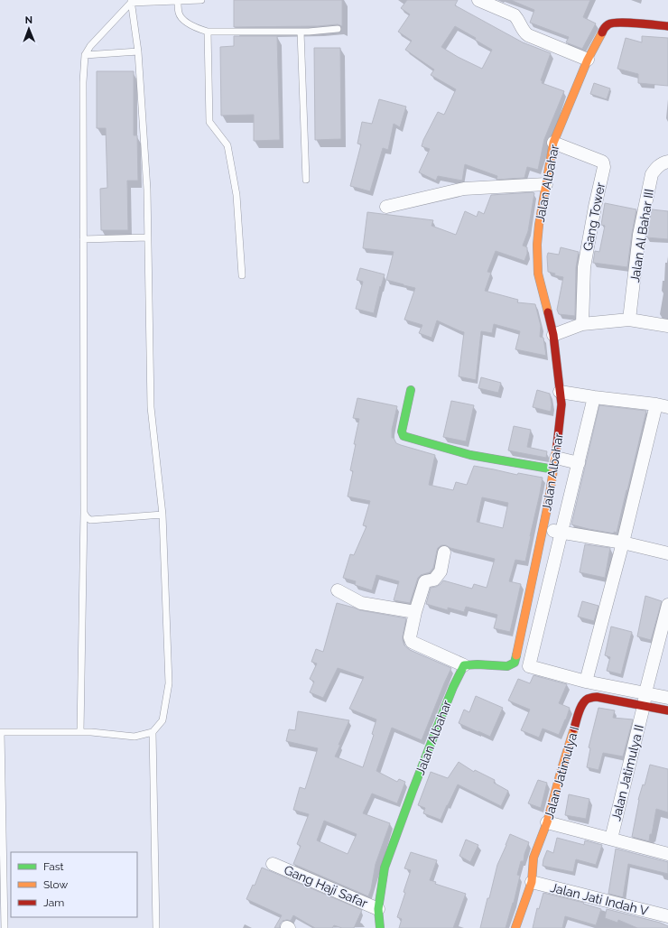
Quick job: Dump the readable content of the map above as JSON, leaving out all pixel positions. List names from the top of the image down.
{
  "streets": {
    "street": [
      "Jalan Albahar",
      "Gang Tower",
      "Jalan Al Bahar III",
      "Jalan Jatimulya I",
      "Jalan Jatimulya II",
      "Gang Haji Safar",
      "Jalan Jati Indah V"
    ]
  },
  "crossings": [
    ["Jalan Albahar", "Gang Tower"],
    ["Jalan Albahar", "Gang Haji Safar"],
    ["Jalan Jatimulya I", "Jalan Jatimulya II"],
    ["Jalan Jatimulya I", "Jalan Jati Indah V"]
  ],
  "legend": ["Fast", "Slow", "Jam"],
  "north": "top"
}
